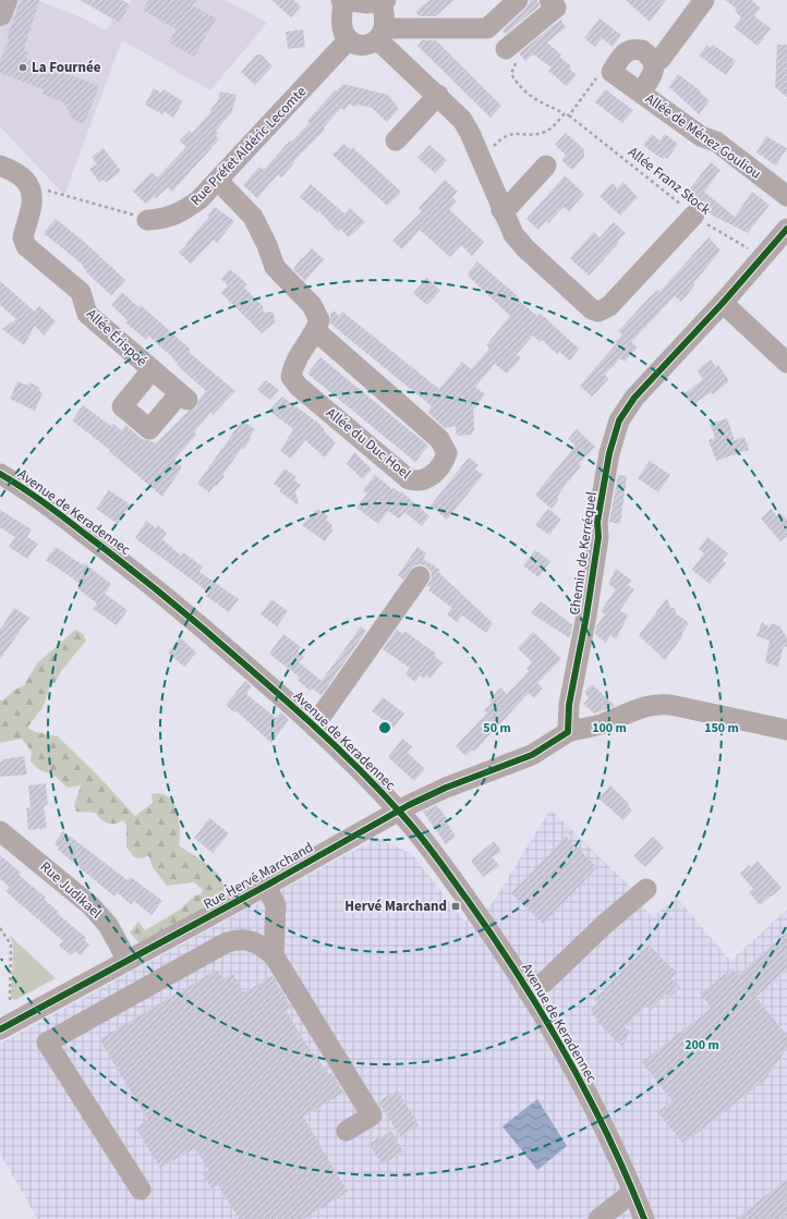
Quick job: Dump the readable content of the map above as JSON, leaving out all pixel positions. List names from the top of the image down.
{
  "streets": {
    "street": [
      "Allée de Ménez Gouliou",
      "Rue Préfet Aldéric Lecomte",
      "Allée Érispoé",
      "Allée du Duc Hoel",
      "Avenue de Keradennec",
      "Chemin de Kerréquel",
      "Rue Hervé Marchand",
      "Rue Judikael"
    ],
    "path": ["Allée Franz Stock"]
  },
  "crossings": [
    ["Allée Franz Stock", "Chemin de Kerréquel"],
    ["Avenue de Keradennec", "Rue Hervé Marchand"],
    ["Rue Hervé Marchand", "Rue Judikael"]
  ],
  "places": {
    "other": ["La Fournée"],
    "transit": ["Hervé Marchand"]
  },
  "rings": [
    "50 m",
    "100 m",
    "150 m",
    "200 m"
  ]
}
